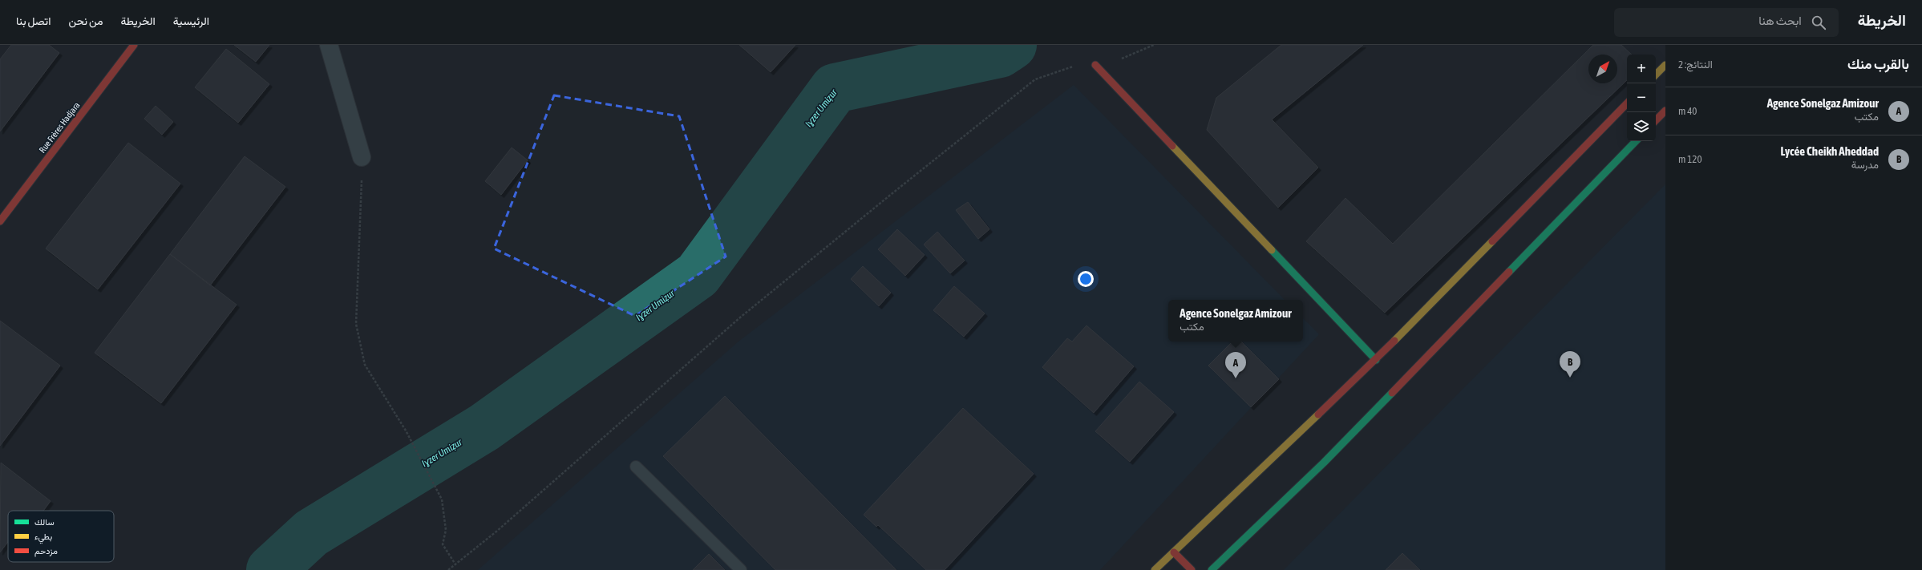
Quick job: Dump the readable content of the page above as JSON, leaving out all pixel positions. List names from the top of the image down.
{
  "streets": {
    "main road": ["Rue Frères Hadjara"]
  },
  "water": ["Iɣzer Umiẓur"],
  "legend": ["سالك", "بطيء", "مزدحم"],
  "north": "top right",
  "page": {
    "header": "الخريطة",
    "search": "ابحث هنا",
    "nav": [
      "الرئيسية",
      "الخريطة",
      "من نحن",
      "اتصل بنا"
    ],
    "heading": ["بالقرب منك", "النتائج: 2"],
    "map_buttons": ["+", "−"],
    "list": [
      {
        "mark": "A",
        "name": "Agence Sonelgaz Amizour",
        "note": "مكتب",
        "value": "40 m"
      },
      {
        "mark": "B",
        "name": "Lycée Cheikh Aheddad",
        "note": "مدرسة",
        "value": "120 m"
      }
    ],
    "popup": ["Agence Sonelgaz Amizour", "مكتب"],
    "pins": ["B", "A"]
  }
}
